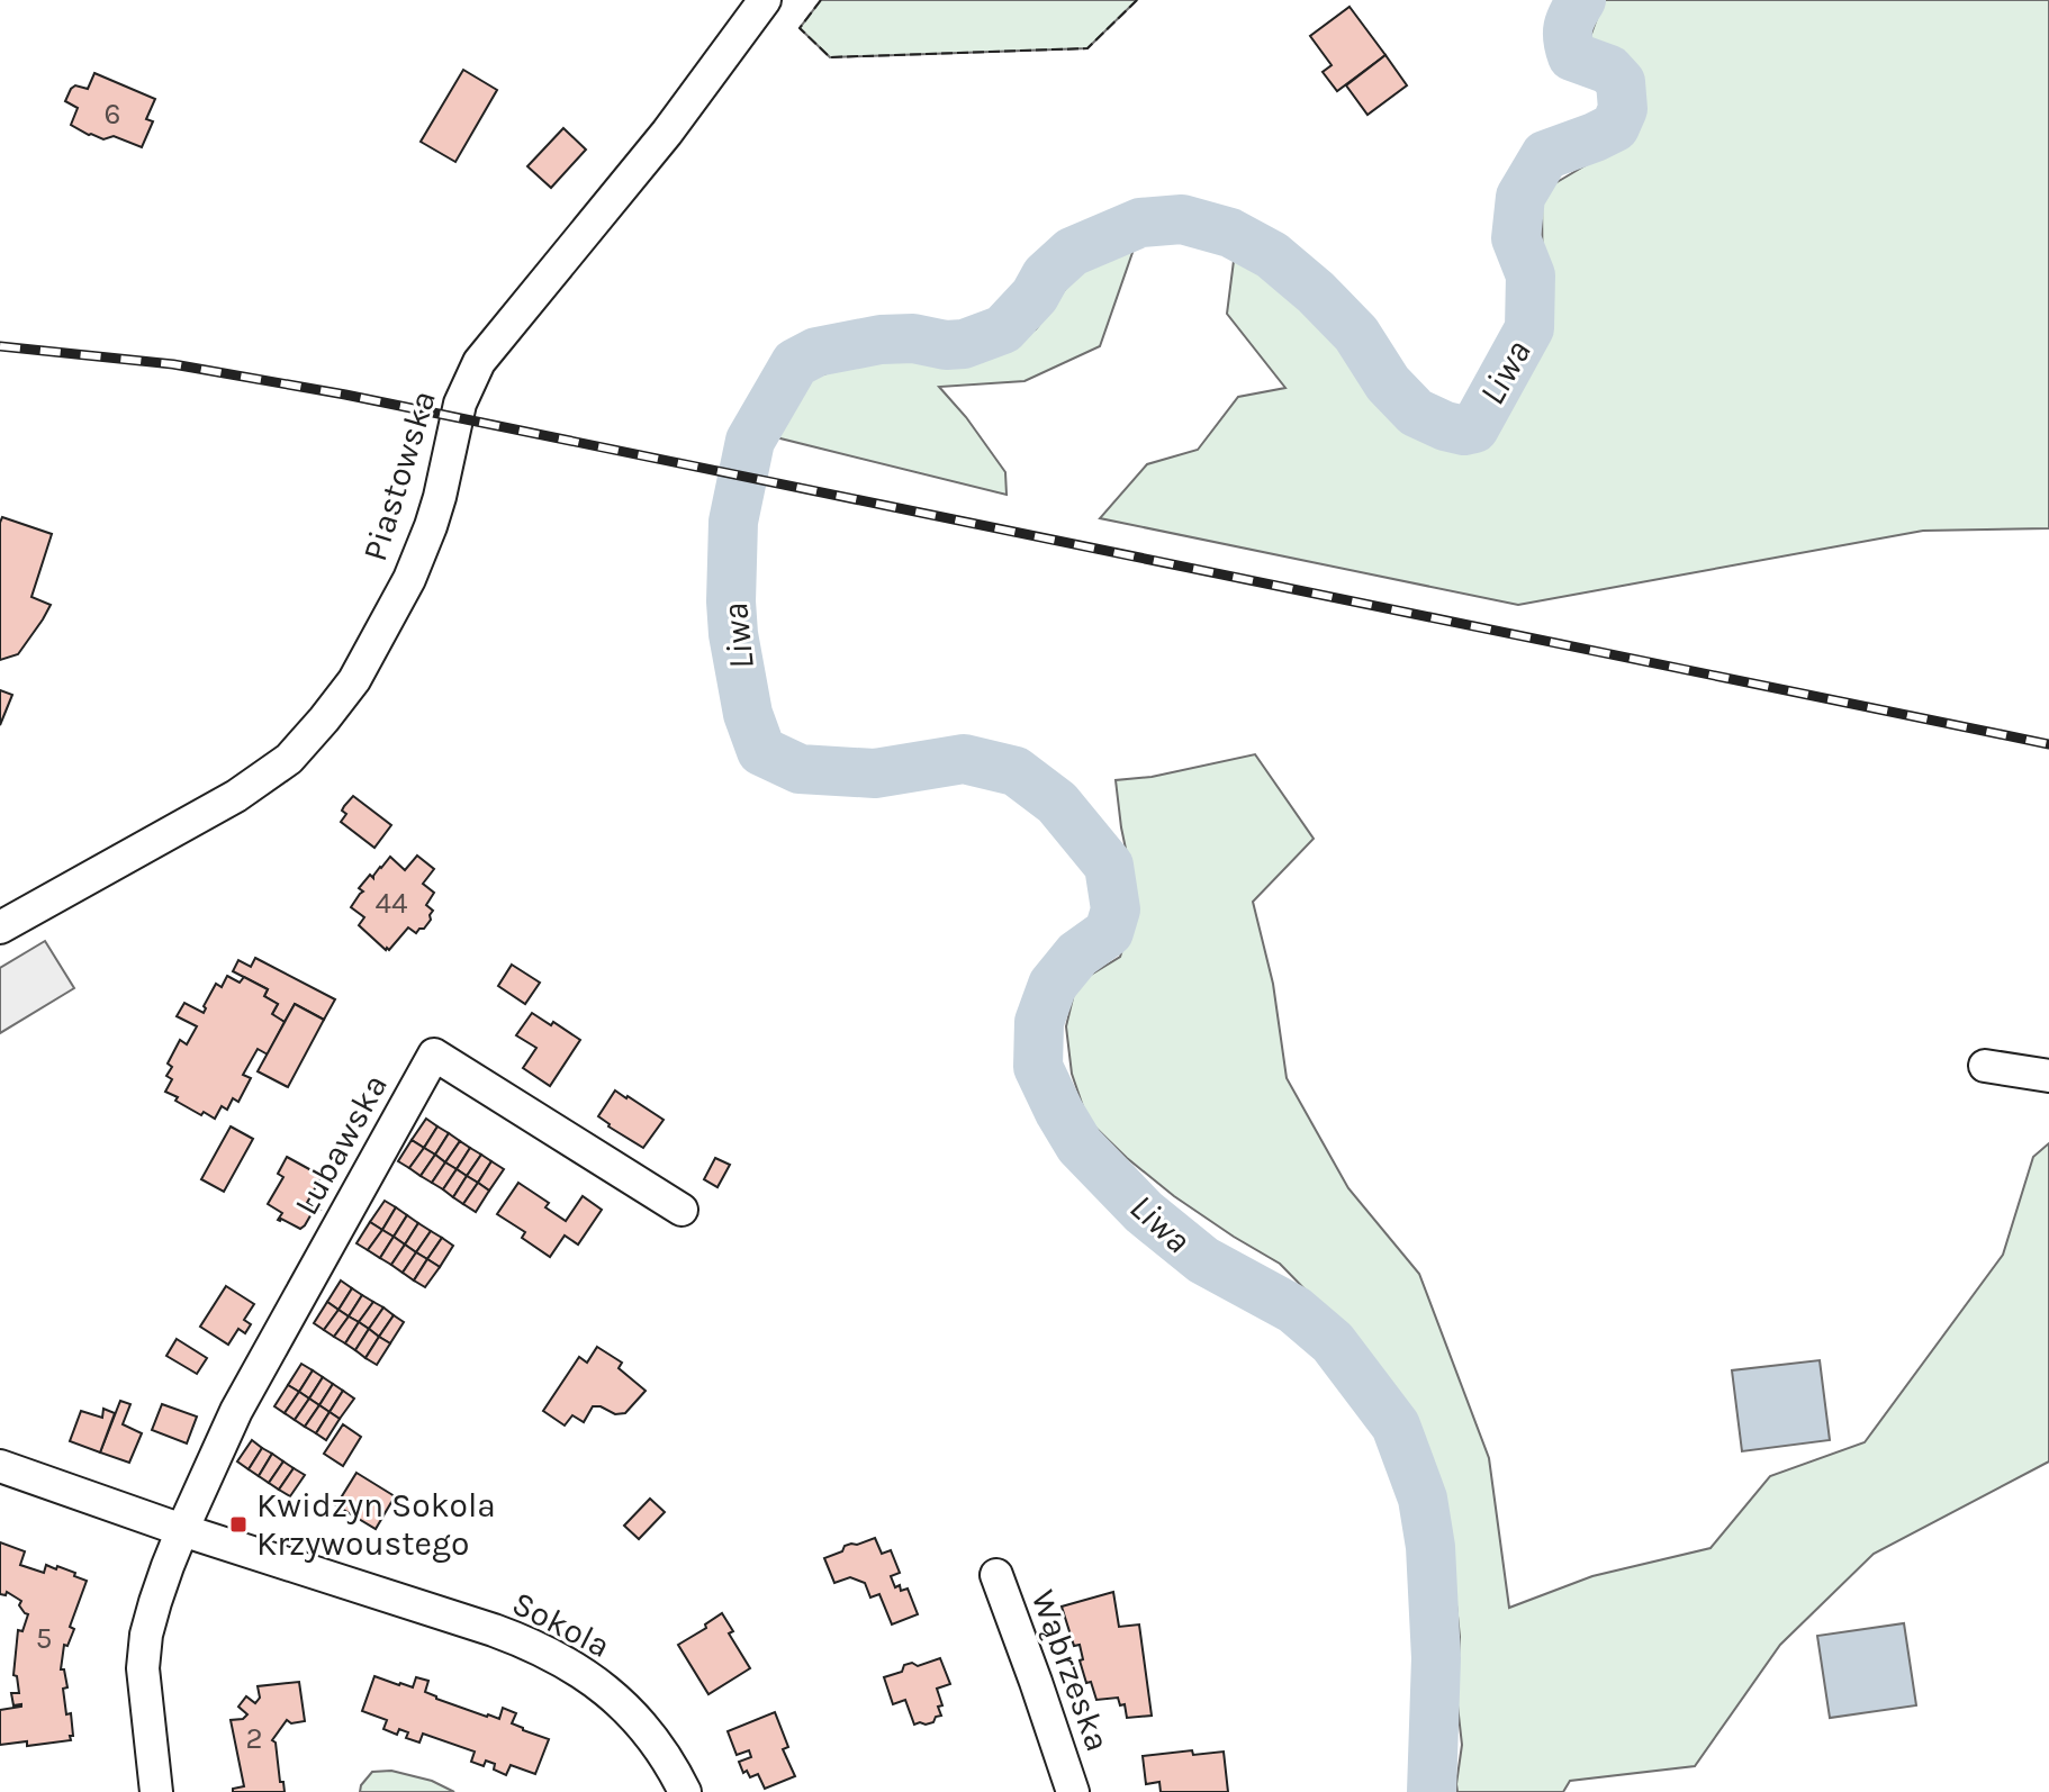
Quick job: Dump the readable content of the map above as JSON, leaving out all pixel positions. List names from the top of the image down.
{
  "streets": {
    "street": [
      "Piastowska",
      "Lubawska",
      "Sokola",
      "Wąbrzeska"
    ]
  },
  "crossings": [
    ["Lubawska", "Sokola"]
  ],
  "water": ["Liwa"],
  "places": {
    "transit": ["Kwidzyn Sokola Krzywoustego"]
  },
  "house_numbers": [
    "6",
    "44",
    "5",
    "2"
  ]
}
